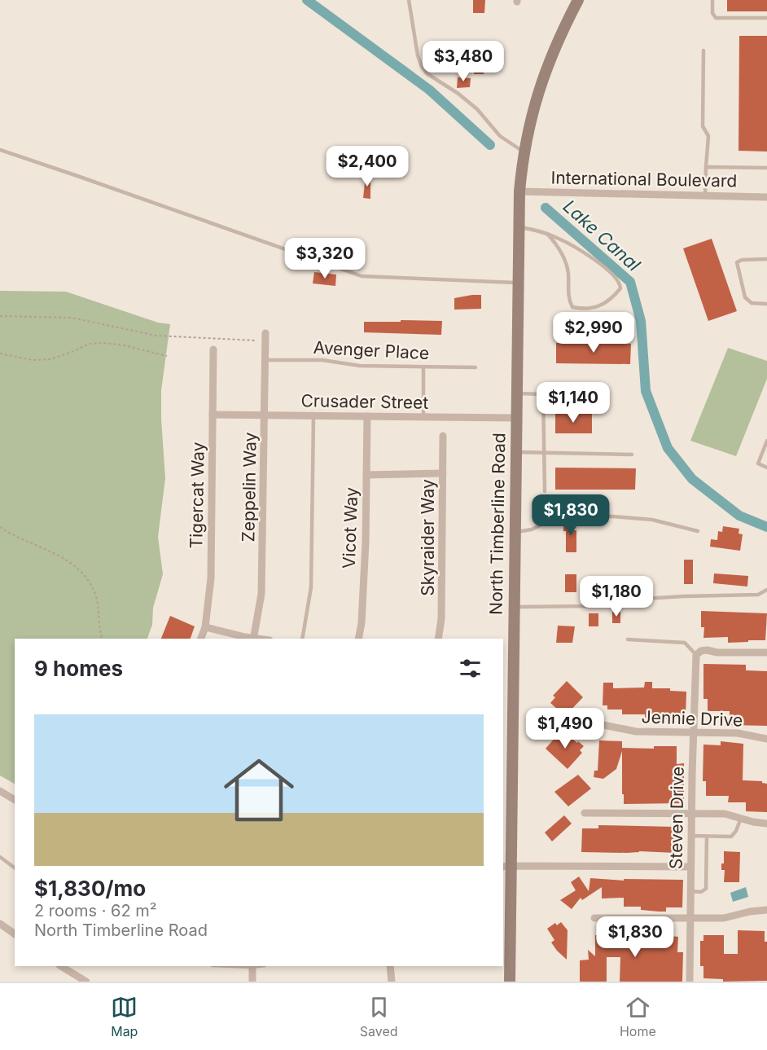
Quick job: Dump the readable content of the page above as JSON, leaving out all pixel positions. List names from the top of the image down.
{
  "streets": {
    "main road": ["North Timberline Road"],
    "street": [
      "International Boulevard",
      "Crusader Street",
      "Zeppelin Way",
      "Tigercat Way",
      "Vicot Way",
      "Skyraider Way",
      "Jennie Drive",
      "Steven Drive"
    ],
    "lane": ["Avenger Place"]
  },
  "crossings": [
    ["International Boulevard", "North Timberline Road"],
    ["Avenger Place", "Zeppelin Way"],
    ["Crusader Street", "Zeppelin Way"],
    ["Crusader Street", "Tigercat Way"],
    ["Crusader Street", "North Timberline Road"],
    ["Crusader Street", "Vicot Way"],
    ["Jennie Drive", "Steven Drive"]
  ],
  "water": ["Lake Canal"],
  "page": {
    "price": [
      "$3,480",
      "$2,400",
      "$3,320",
      "$2,990",
      "$1,140",
      "$1,830",
      "$1,180",
      "$1,490",
      "$1,830"
    ],
    "heading": "9 homes",
    "list": [
      {
        "name": "$1,830/mo",
        "note": "2 rooms · 62 m² · North Timberline Road"
      }
    ],
    "tabs": ["Map", "Saved", "Home"]
  }
}
